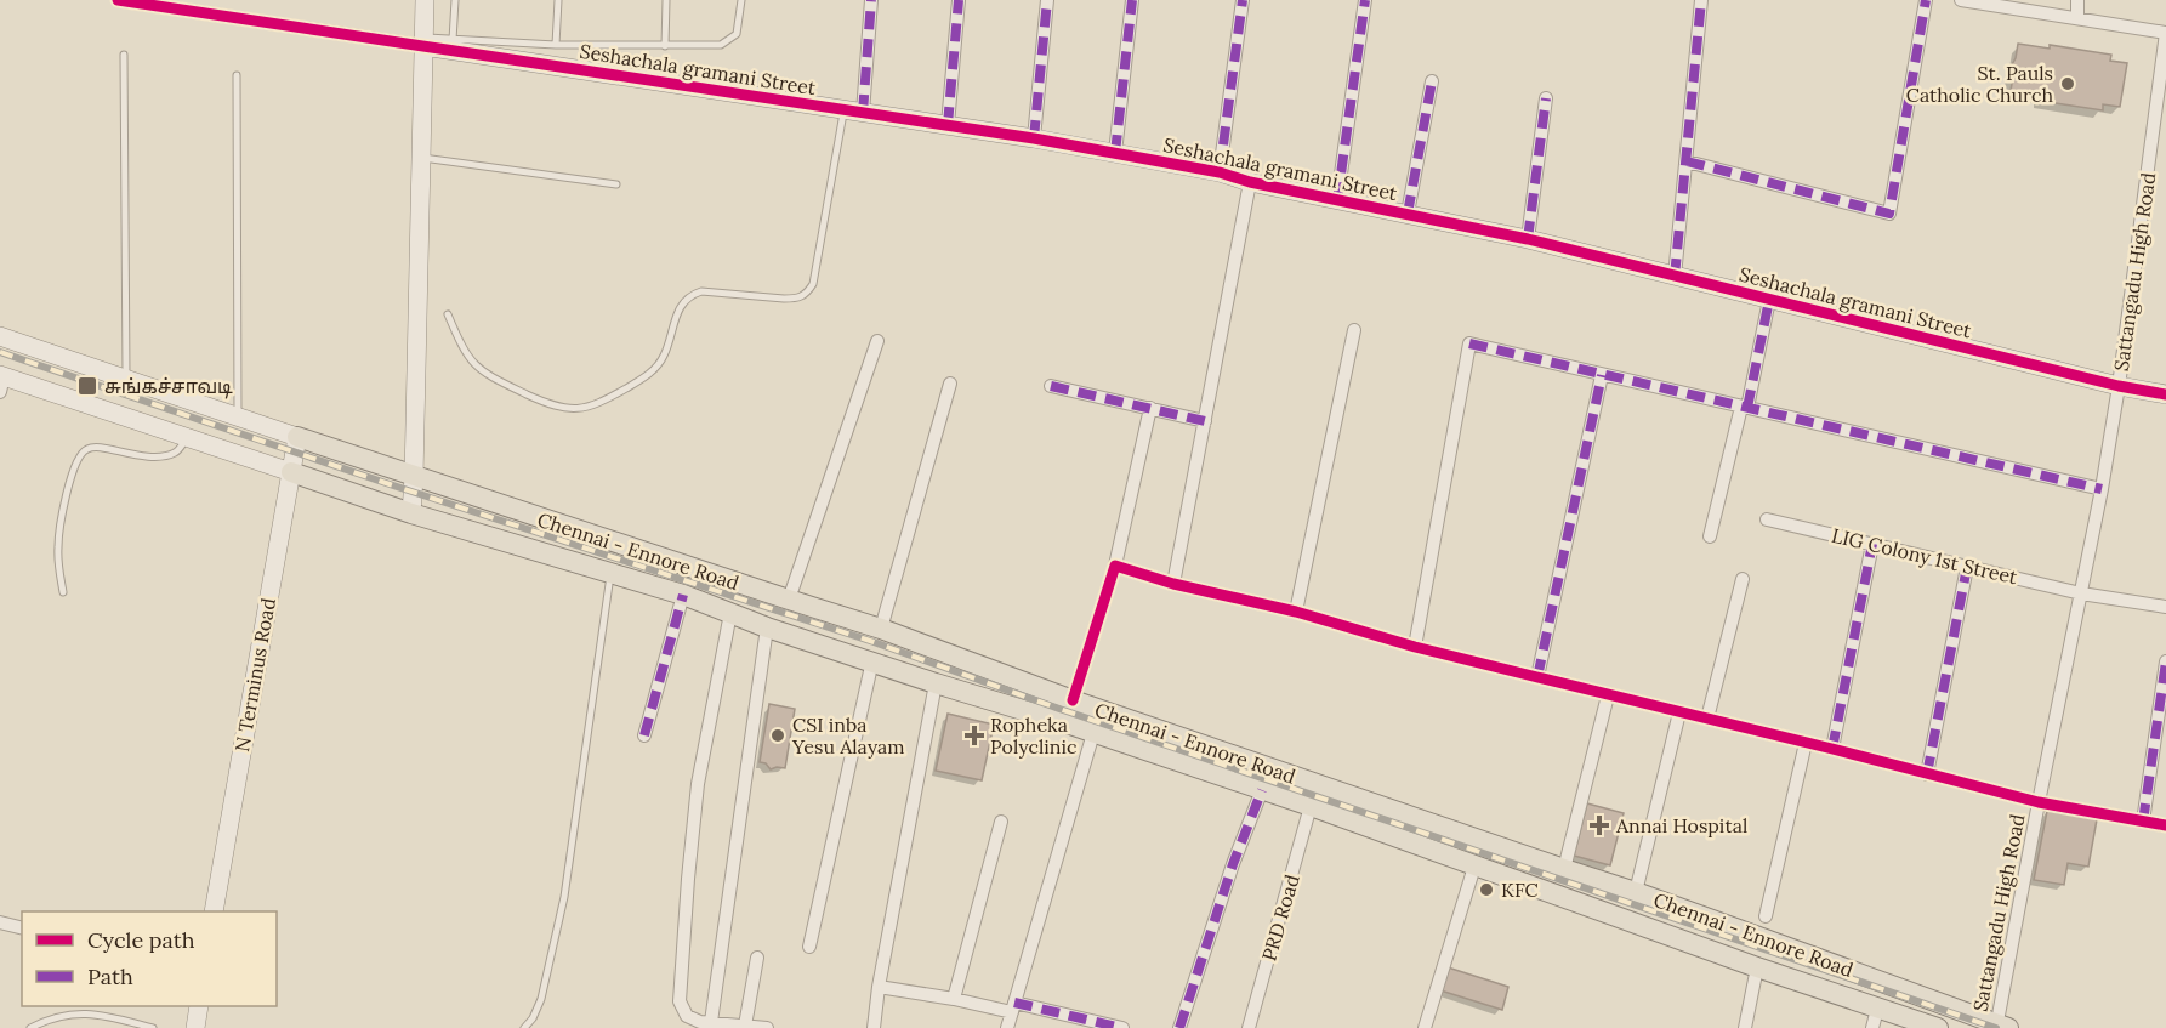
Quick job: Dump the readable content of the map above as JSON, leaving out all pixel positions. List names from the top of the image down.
{
  "streets": {
    "main road": ["Chennai - Ennore Road"],
    "street": [
      "Seshachala gramani Street",
      "Sattangadu High Road",
      "LIG Colony 1st Street",
      "N Terminus Road",
      "PRD Road"
    ]
  },
  "crossings": [
    ["Seshachala gramani Street", "Sattangadu High Road"],
    ["Sattangadu High Road", "Chennai - Ennore Road"],
    ["Sattangadu High Road", "LIG Colony 1st Street"],
    ["Chennai - Ennore Road", "N Terminus Road"],
    ["Chennai - Ennore Road", "PRD Road"]
  ],
  "places": {
    "other": ["St. Pauls Catholic Church", "CSI inba Yesu Alayam", "KFC"],
    "transit": ["சுங்கச்சாவடி"],
    "health": ["Ropheka Polyclinic", "Annai Hospital"]
  },
  "legend": ["Cycle path", "Path"]
}
